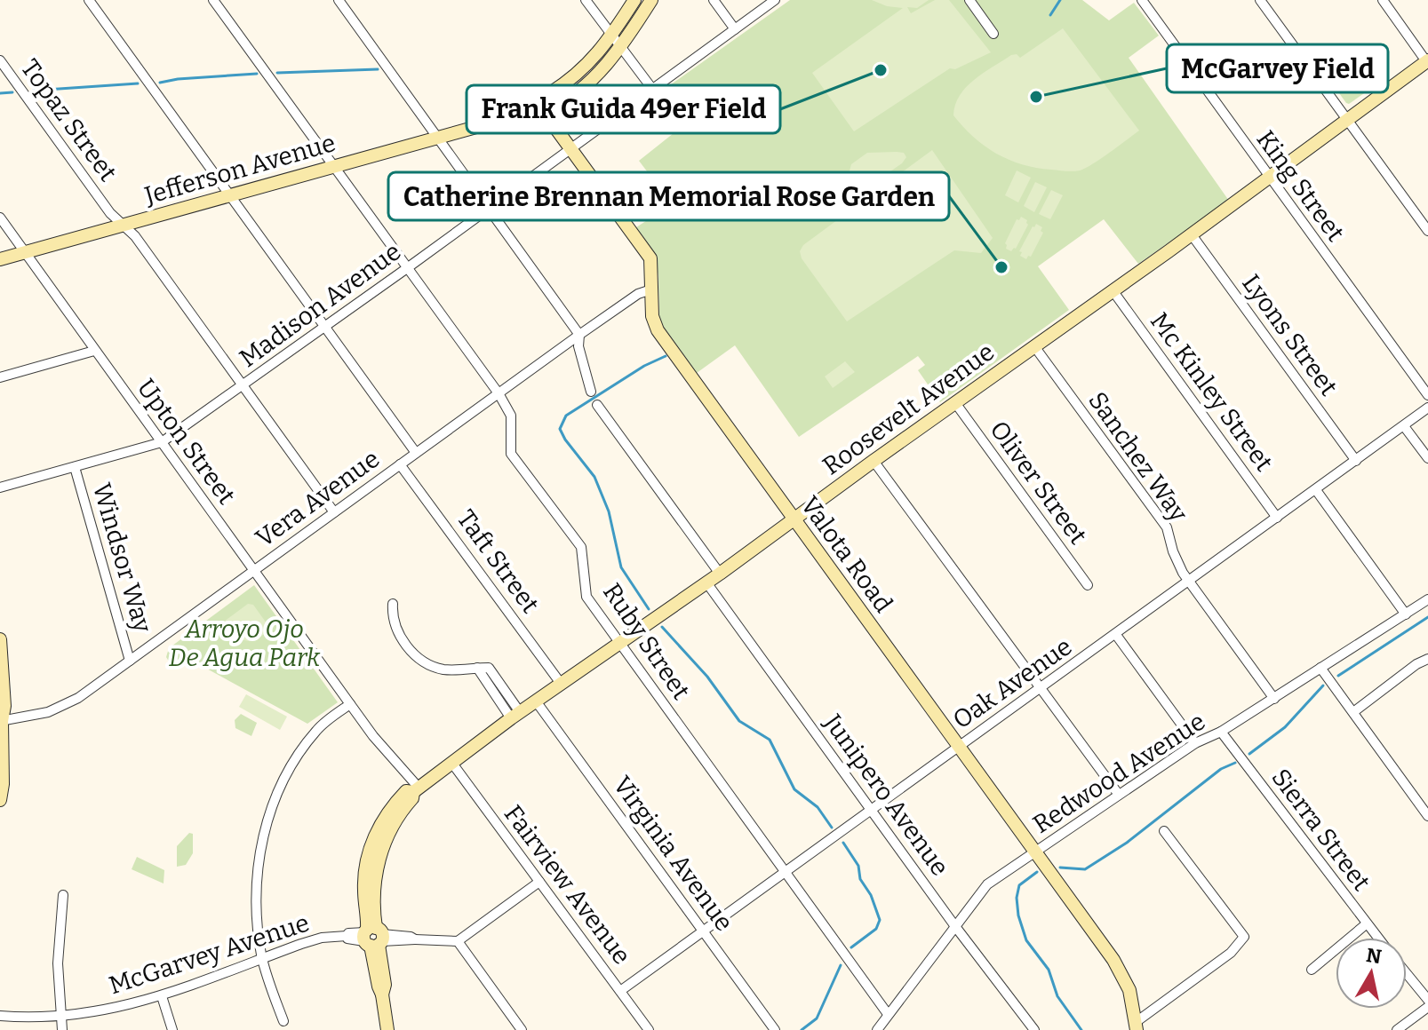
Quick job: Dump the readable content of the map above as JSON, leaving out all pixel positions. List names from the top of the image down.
{
  "streets": {
    "street": [
      "Topaz Street",
      "Jefferson Avenue",
      "King Street",
      "Madison Avenue",
      "Lyons Street",
      "Mc Kinley Street",
      "Roosevelt Avenue",
      "Upton Street",
      "Sanchez Way",
      "Oliver Street",
      "Vera Avenue",
      "Valota Road",
      "Windsor Way",
      "Taft Street",
      "Ruby Street",
      "Oak Avenue",
      "Redwood Avenue",
      "Junipero Avenue",
      "Sierra Street",
      "Virginia Avenue",
      "Fairview Avenue",
      "McGarvey Avenue"
    ]
  },
  "crossings": [
    ["Topaz Street", "Jefferson Avenue"],
    ["Topaz Street", "Madison Avenue"],
    ["Topaz Street", "Vera Avenue"],
    ["Jefferson Avenue", "Upton Street"],
    ["Jefferson Avenue", "Valota Road"],
    ["Jefferson Avenue", "Ruby Street"],
    ["King Street", "Roosevelt Avenue"],
    ["Madison Avenue", "Upton Street"],
    ["Madison Avenue", "Valota Road"],
    ["Madison Avenue", "Windsor Way"],
    ["Madison Avenue", "Ruby Street"],
    ["Lyons Street", "Roosevelt Avenue"],
    ["Lyons Street", "Oak Avenue"],
    ["Mc Kinley Street", "Roosevelt Avenue"],
    ["Mc Kinley Street", "Oak Avenue"],
    ["Roosevelt Avenue", "Upton Street"],
    ["Roosevelt Avenue", "Sanchez Way"],
    ["Roosevelt Avenue", "Oliver Street"],
    ["Roosevelt Avenue", "Valota Road"],
    ["Roosevelt Avenue", "Taft Street"],
    ["Roosevelt Avenue", "Ruby Street"],
    ["Roosevelt Avenue", "Junipero Avenue"],
    ["Roosevelt Avenue", "Virginia Avenue"],
    ["Roosevelt Avenue", "Fairview Avenue"],
    ["Roosevelt Avenue", "McGarvey Avenue"],
    ["Upton Street", "Vera Avenue"],
    ["Sanchez Way", "Oak Avenue"],
    ["Sanchez Way", "Redwood Avenue"],
    ["Vera Avenue", "Valota Road"],
    ["Vera Avenue", "Windsor Way"],
    ["Vera Avenue", "Taft Street"],
    ["Vera Avenue", "Ruby Street"],
    ["Valota Road", "Oak Avenue"],
    ["Valota Road", "Redwood Avenue"],
    ["Ruby Street", "Oak Avenue"],
    ["Ruby Street", "Redwood Avenue"],
    ["Oak Avenue", "Junipero Avenue"],
    ["Oak Avenue", "Virginia Avenue"],
    ["Oak Avenue", "Fairview Avenue"],
    ["Redwood Avenue", "Junipero Avenue"],
    ["Redwood Avenue", "Sierra Street"]
  ],
  "parks": ["Arroyo Ojo De Agua Park"],
  "places": ["Frank Guida 49er Field", "McGarvey Field", "Catherine Brennan Memorial Rose Garden"],
  "north": "top"
}
